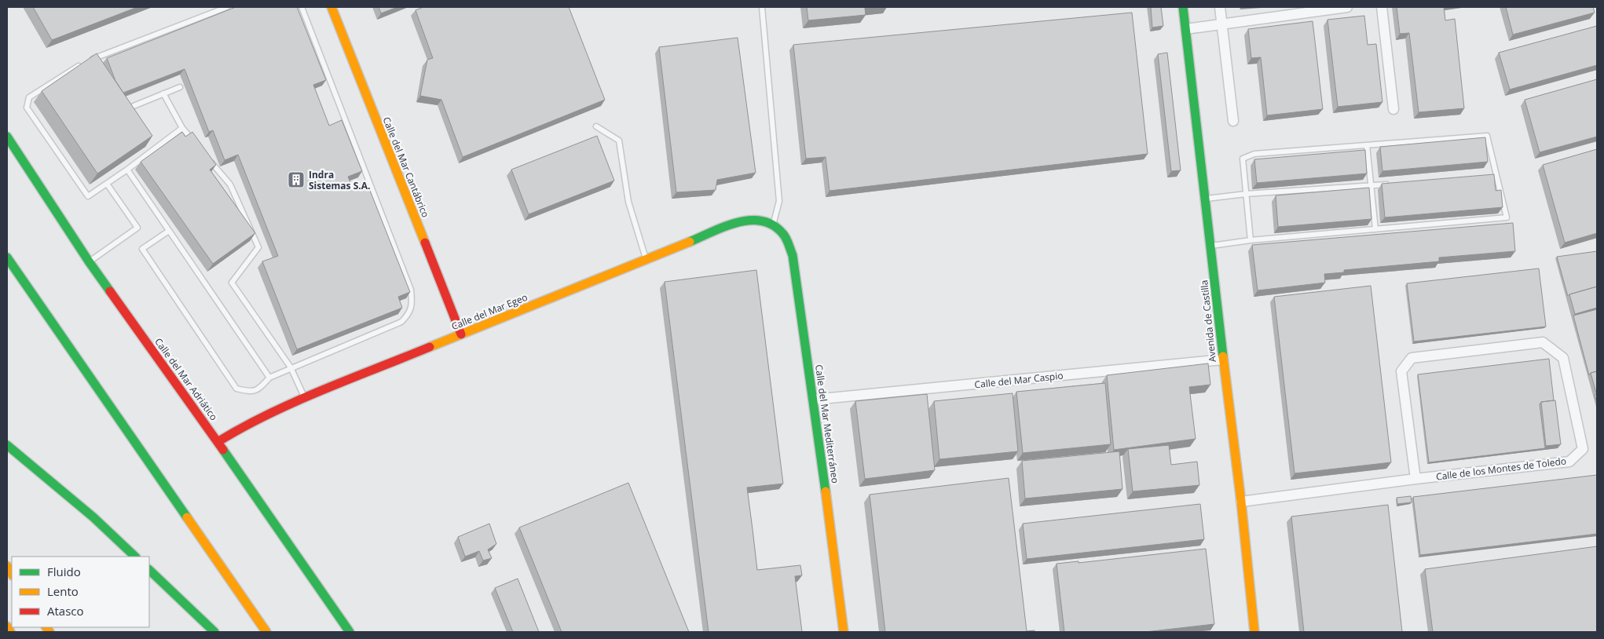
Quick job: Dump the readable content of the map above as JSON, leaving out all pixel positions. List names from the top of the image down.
{
  "streets": {
    "main road": [
      "Calle del Mar Cantábrico",
      "Calle del Mar Egeo",
      "Avenida de Castilla",
      "Calle del Mar Adriático",
      "Calle del Mar Mediterráneo"
    ],
    "street": ["Calle del Mar Caspio", "Calle de los Montes de Toledo"]
  },
  "crossings": [
    ["Calle del Mar Cantábrico", "Calle del Mar Egeo"],
    ["Calle del Mar Egeo", "Calle del Mar Adriático"],
    ["Calle del Mar Egeo", "Calle del Mar Mediterráneo"],
    ["Avenida de Castilla", "Calle del Mar Caspio"],
    ["Avenida de Castilla", "Calle de los Montes de Toledo"],
    ["Calle del Mar Caspio", "Calle del Mar Mediterráneo"]
  ],
  "places": {
    "building": ["Indra Sistemas S.A."]
  },
  "legend": ["Fluido", "Lento", "Atasco"]
}
